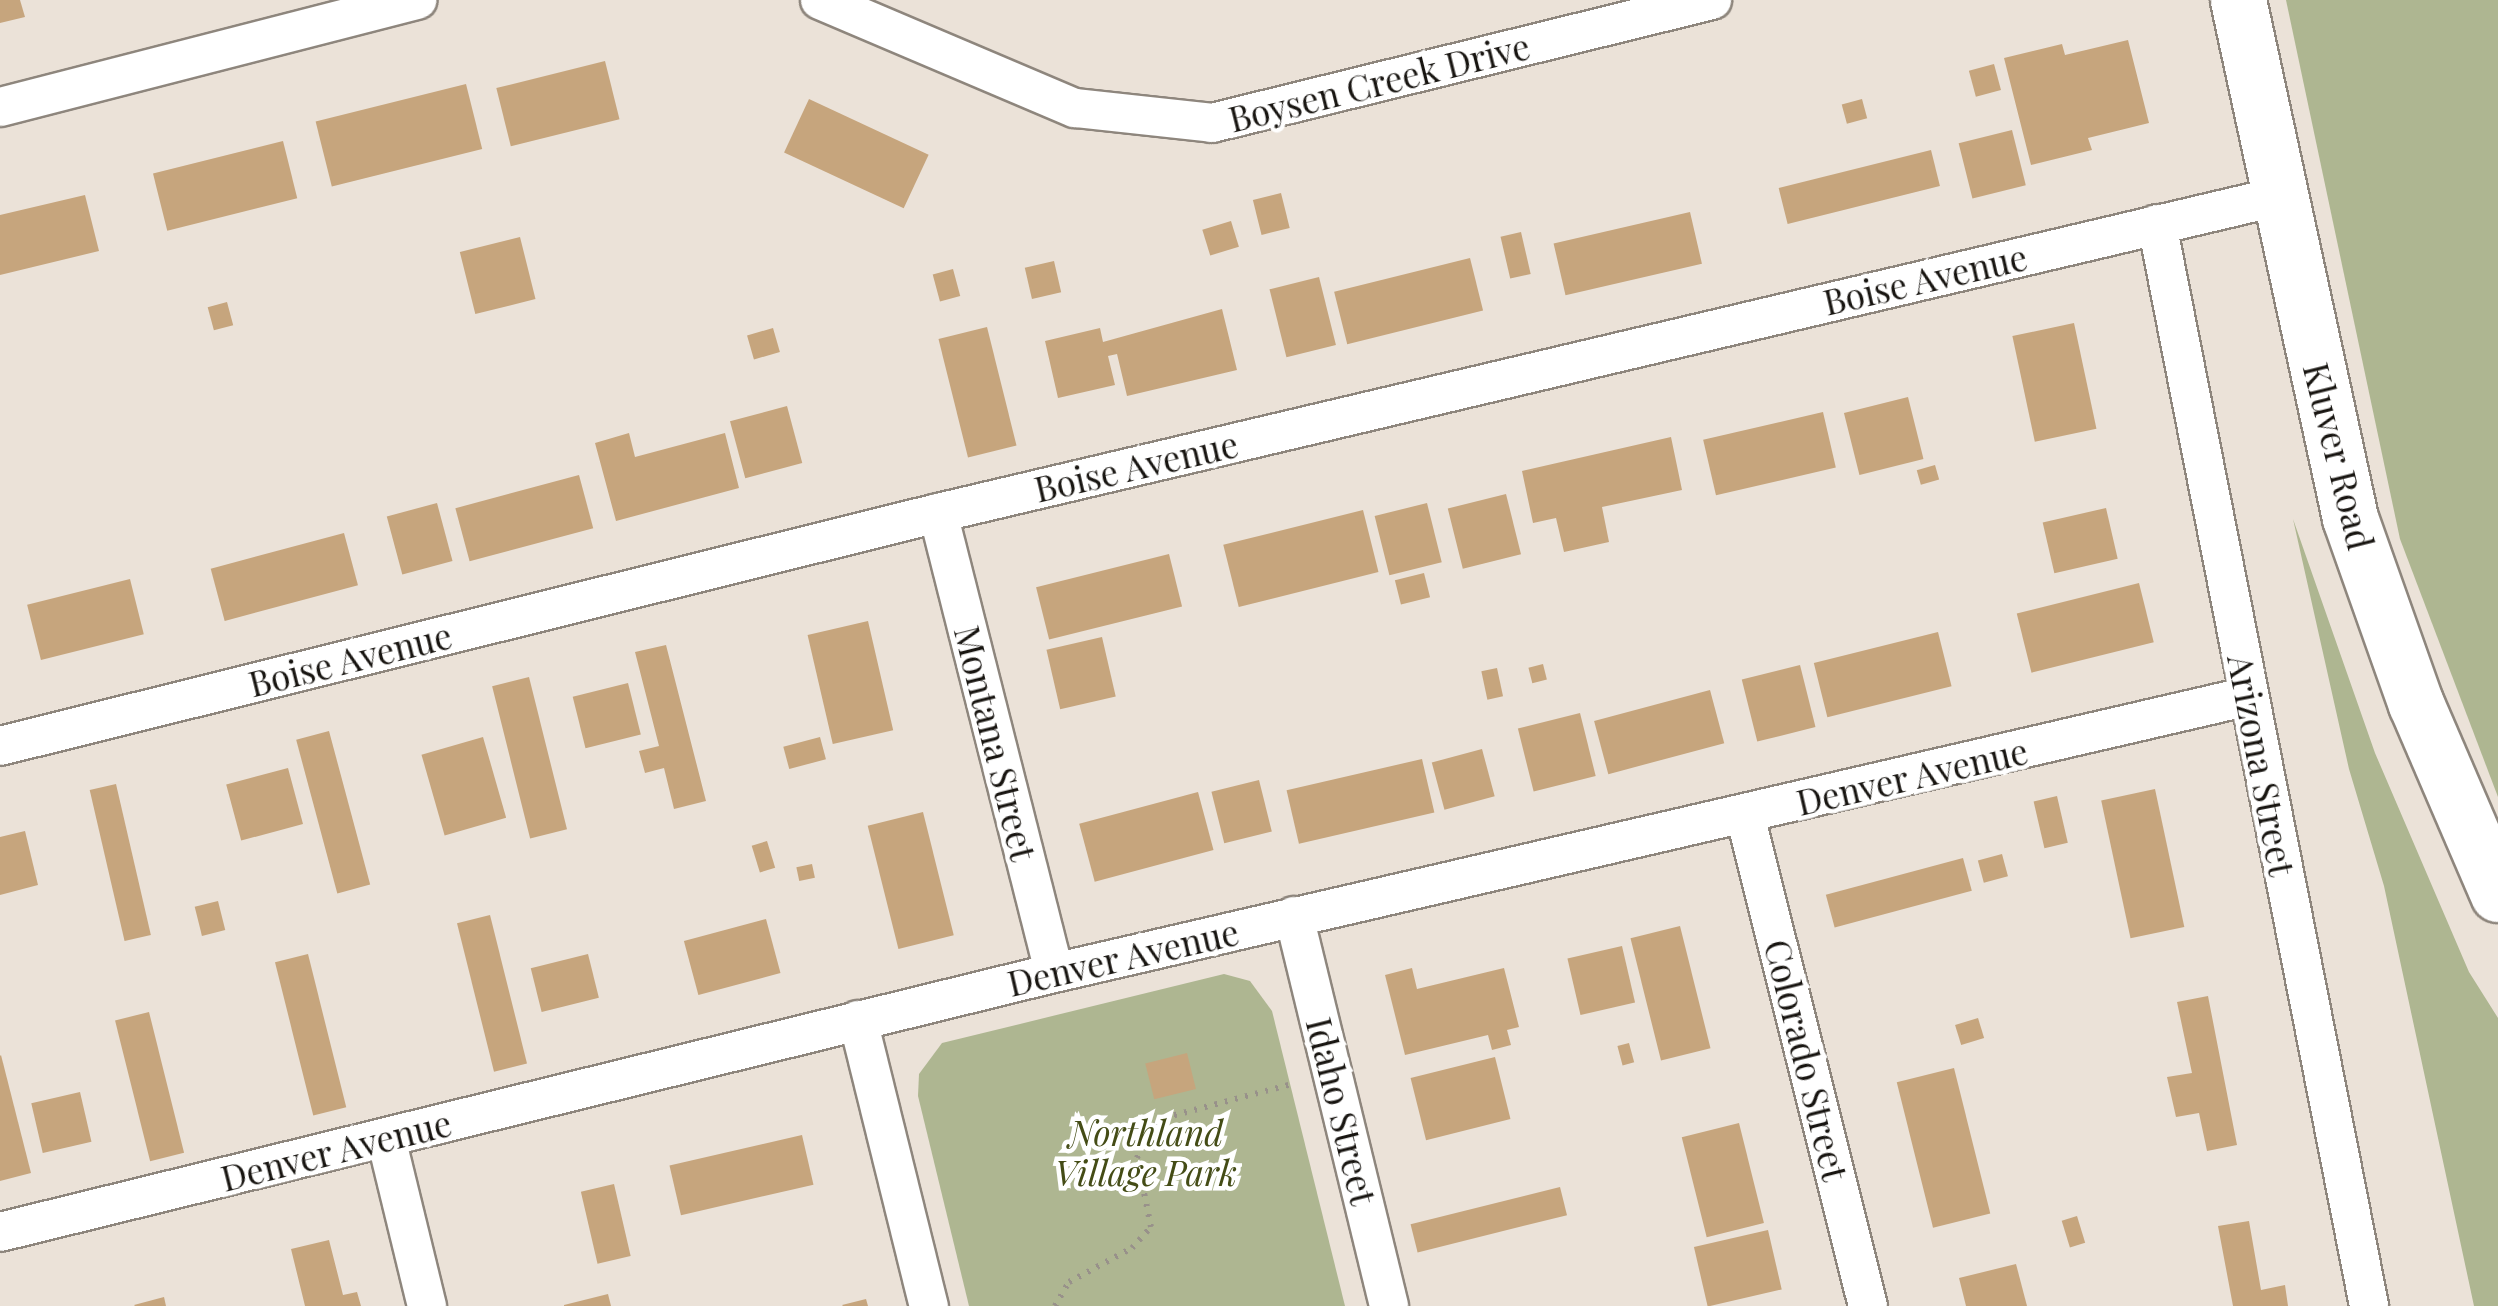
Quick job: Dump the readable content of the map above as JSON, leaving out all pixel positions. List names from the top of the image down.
{
  "streets": {
    "street": [
      "Boysen Creek Drive",
      "Boise Avenue",
      "Kluver Road",
      "Montana Street",
      "Arizona Street",
      "Denver Avenue",
      "Colorado Street",
      "Idaho Street"
    ]
  },
  "crossings": [
    ["Boise Avenue", "Kluver Road"],
    ["Boise Avenue", "Montana Street"],
    ["Boise Avenue", "Arizona Street"],
    ["Montana Street", "Denver Avenue"],
    ["Arizona Street", "Denver Avenue"],
    ["Denver Avenue", "Colorado Street"],
    ["Denver Avenue", "Idaho Street"]
  ],
  "parks": ["Northland Village Park"]
}
